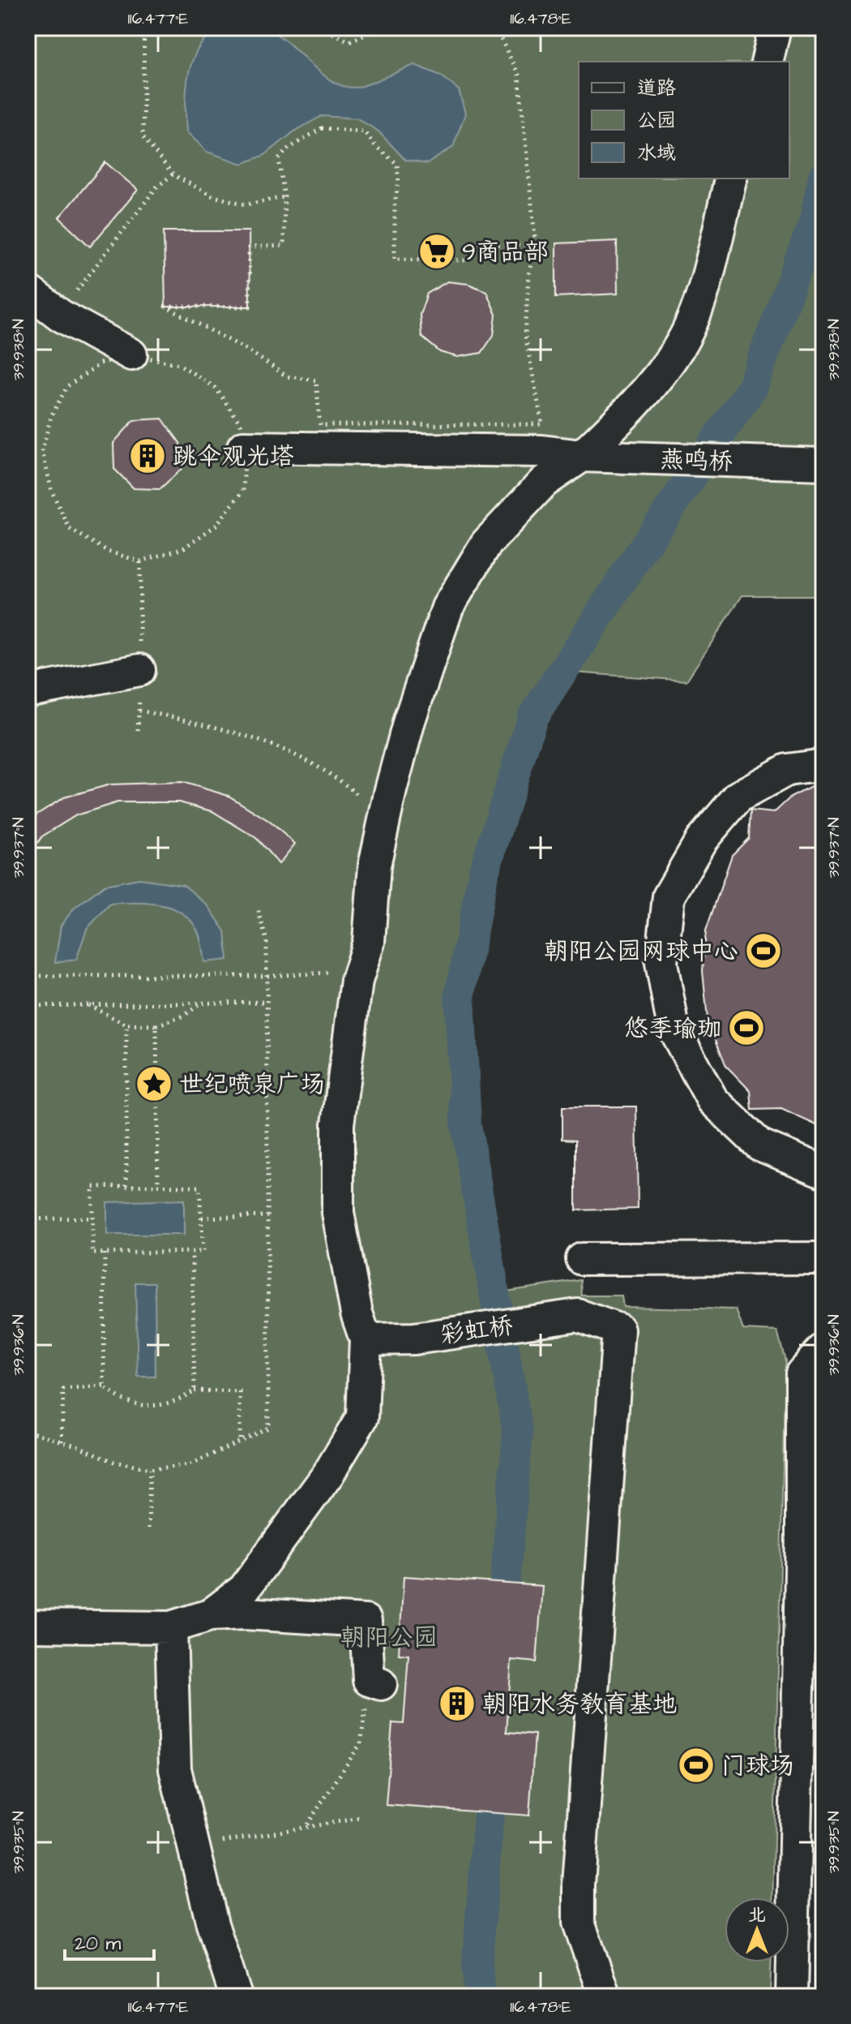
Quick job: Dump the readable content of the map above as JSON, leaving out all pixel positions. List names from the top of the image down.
{
  "streets": {
    "lane": ["燕鸣桥", "彩虹桥"]
  },
  "parks": ["朝阳公园"],
  "places": {
    "supermarket": ["9商品部"],
    "building": ["跳伞观光塔", "朝阳水务教育基地"],
    "sports": ["朝阳公园网球中心", "悠季瑜珈", "门球场"],
    "place": ["世纪喷泉广场"]
  },
  "legend": ["道路", "公园", "水域"],
  "scale_bar": "20 m",
  "north": "top",
  "coordinates": [
    "116.477°E",
    "116.478°E",
    "39.938°N",
    "39.937°N",
    "39.936°N",
    "39.935°N"
  ]
}
